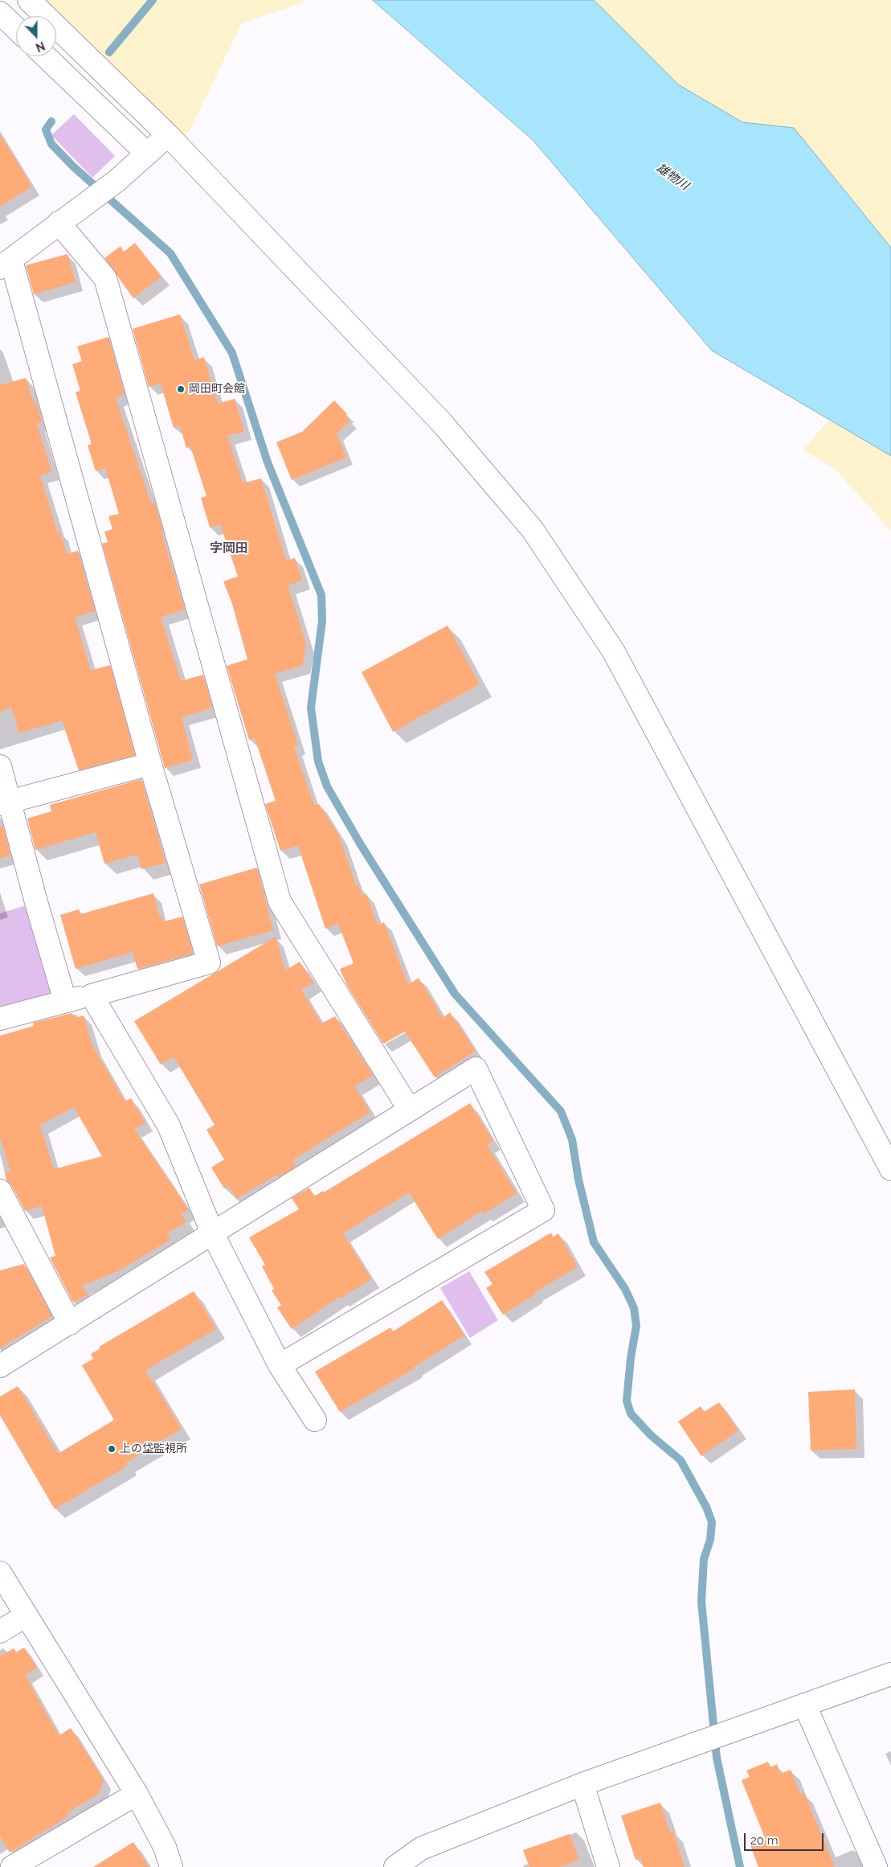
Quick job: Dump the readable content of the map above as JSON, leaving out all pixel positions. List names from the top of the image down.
{
  "districts": ["字岡田"],
  "water": ["雄物川"],
  "places": ["岡田町会館", "上の垈監視所"],
  "scale_bar": "20 m",
  "north": "bottom"
}
